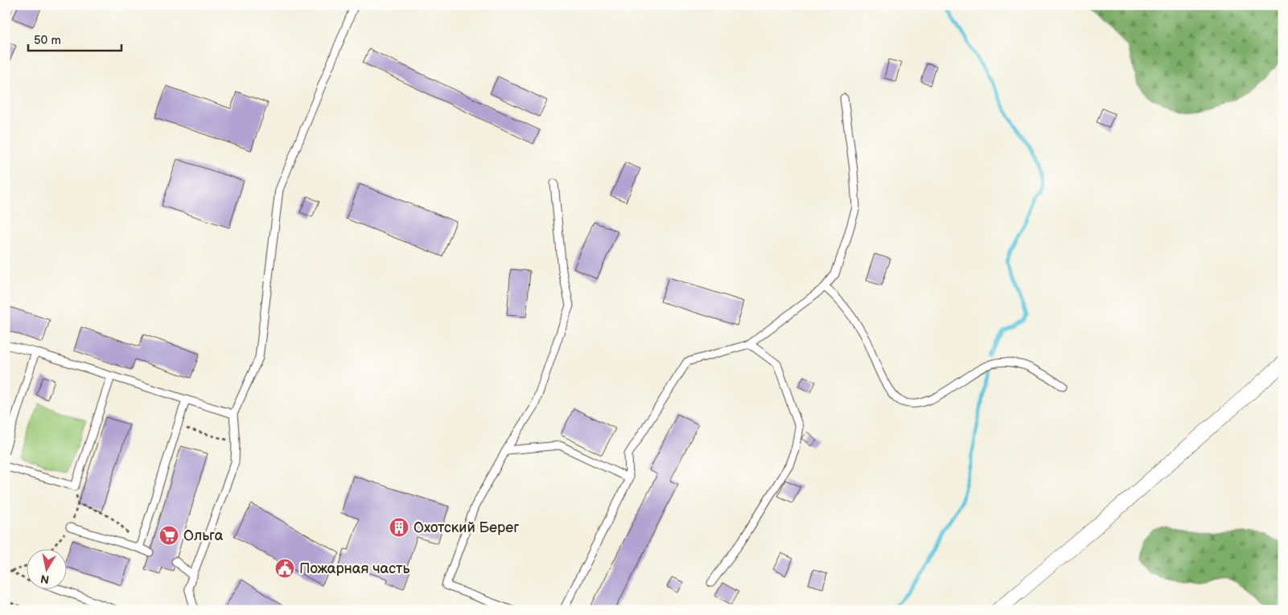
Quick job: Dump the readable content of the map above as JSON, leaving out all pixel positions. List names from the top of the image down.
{
  "places": {
    "building": ["Охотский Берег"],
    "supermarket": ["Ольга"],
    "public building": ["Пожарная часть"]
  },
  "scale_bar": "50 m",
  "north": "bottom"
}
